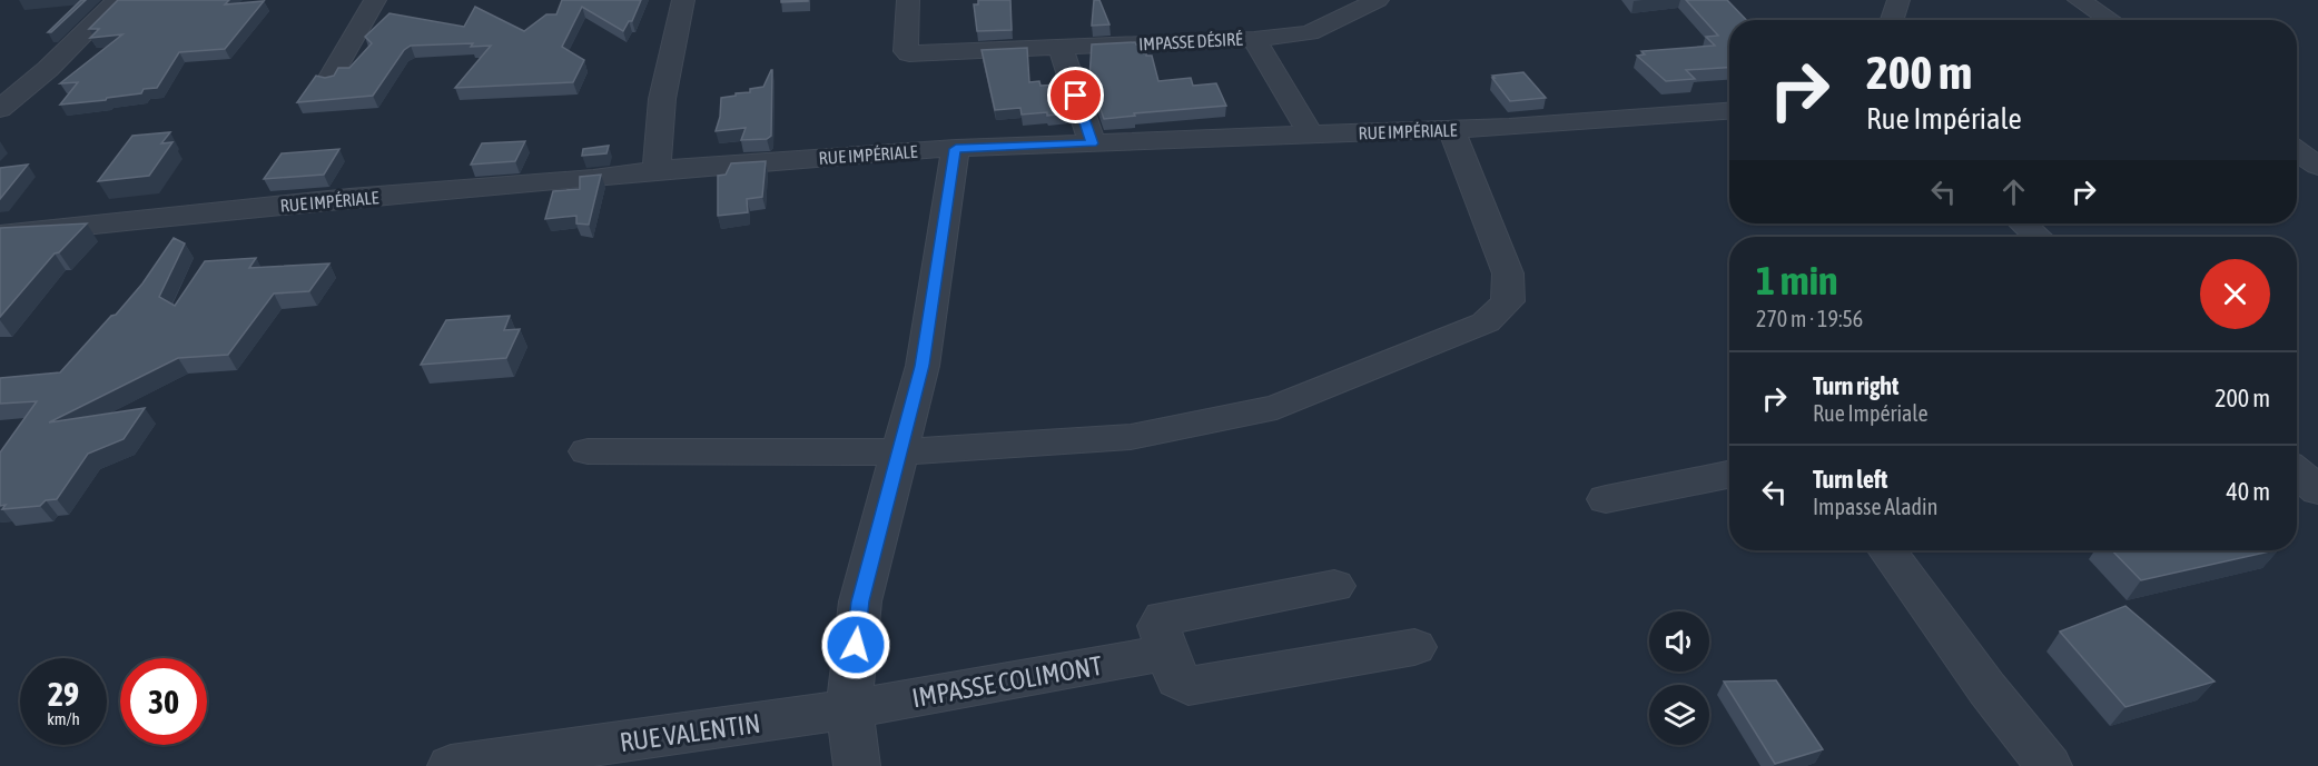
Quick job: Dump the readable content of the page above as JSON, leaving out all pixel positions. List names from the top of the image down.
{
  "streets": {
    "street": [
      "IMPASSE DÉSIRÉ",
      "RUE IMPÉRIALE",
      "IMPASSE COLIMONT",
      "RUE VALENTIN"
    ]
  },
  "crossings": [
    ["IMPASSE DÉSIRÉ", "RUE IMPÉRIALE"],
    ["IMPASSE COLIMONT", "RUE VALENTIN"]
  ],
  "page": {
    "turn": ["200 m", "Rue Impériale"],
    "heading": ["1 min", "270 m · 19:56"],
    "list": [
      {
        "name": "Turn right",
        "note": "Rue Impériale",
        "value": "200 m"
      },
      {
        "name": "Turn left",
        "note": "Impasse Aladin",
        "value": "40 m"
      }
    ],
    "speed": "29 km/h",
    "limit": "30"
  }
}
